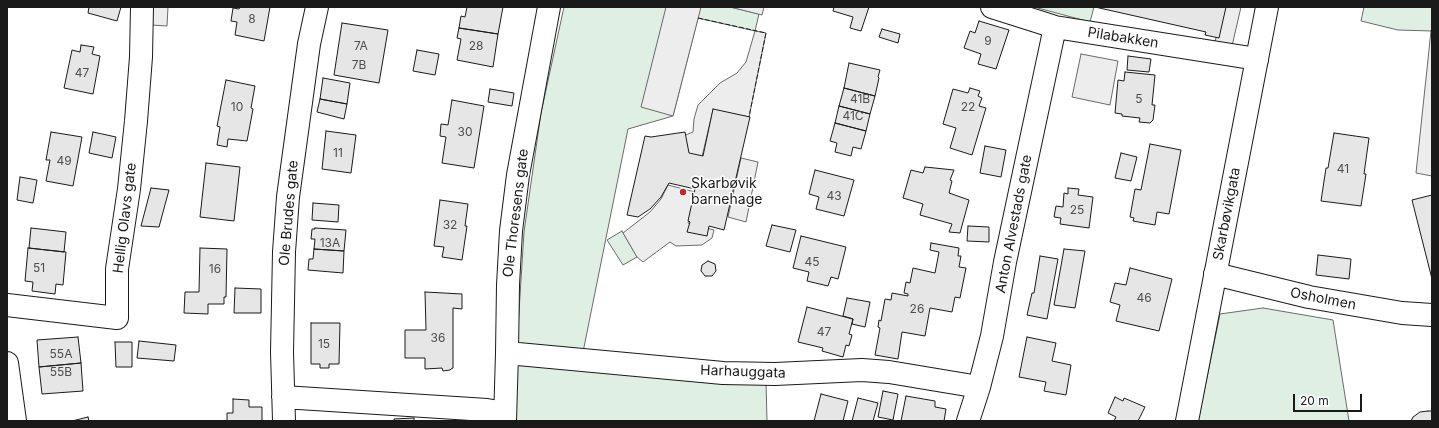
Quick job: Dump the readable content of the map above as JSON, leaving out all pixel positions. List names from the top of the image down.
{
  "streets": {
    "street": [
      "Pilabakken",
      "Ole Brudes gate",
      "Ole Thoresens gate",
      "Skarbøvikgata",
      "Hellig Olavs gate",
      "Anton Alvestads gate",
      "Osholmen",
      "Harhauggata"
    ]
  },
  "crossings": [
    ["Pilabakken", "Skarbøvikgata"],
    ["Pilabakken", "Anton Alvestads gate"],
    ["Ole Thoresens gate", "Harhauggata"],
    ["Skarbøvikgata", "Osholmen"],
    ["Anton Alvestads gate", "Harhauggata"]
  ],
  "places": ["Skarbøvik barnehage"],
  "house_numbers": [
    "8",
    "9",
    "7A",
    "28",
    "7B",
    "47",
    "41B",
    "5",
    "10",
    "22",
    "41C",
    "30",
    "11",
    "49",
    "41",
    "43",
    "25",
    "32",
    "13A",
    "45",
    "51",
    "16",
    "46",
    "26",
    "47",
    "36",
    "15",
    "55A",
    "55B"
  ],
  "scale_bar": "20 m"
}
